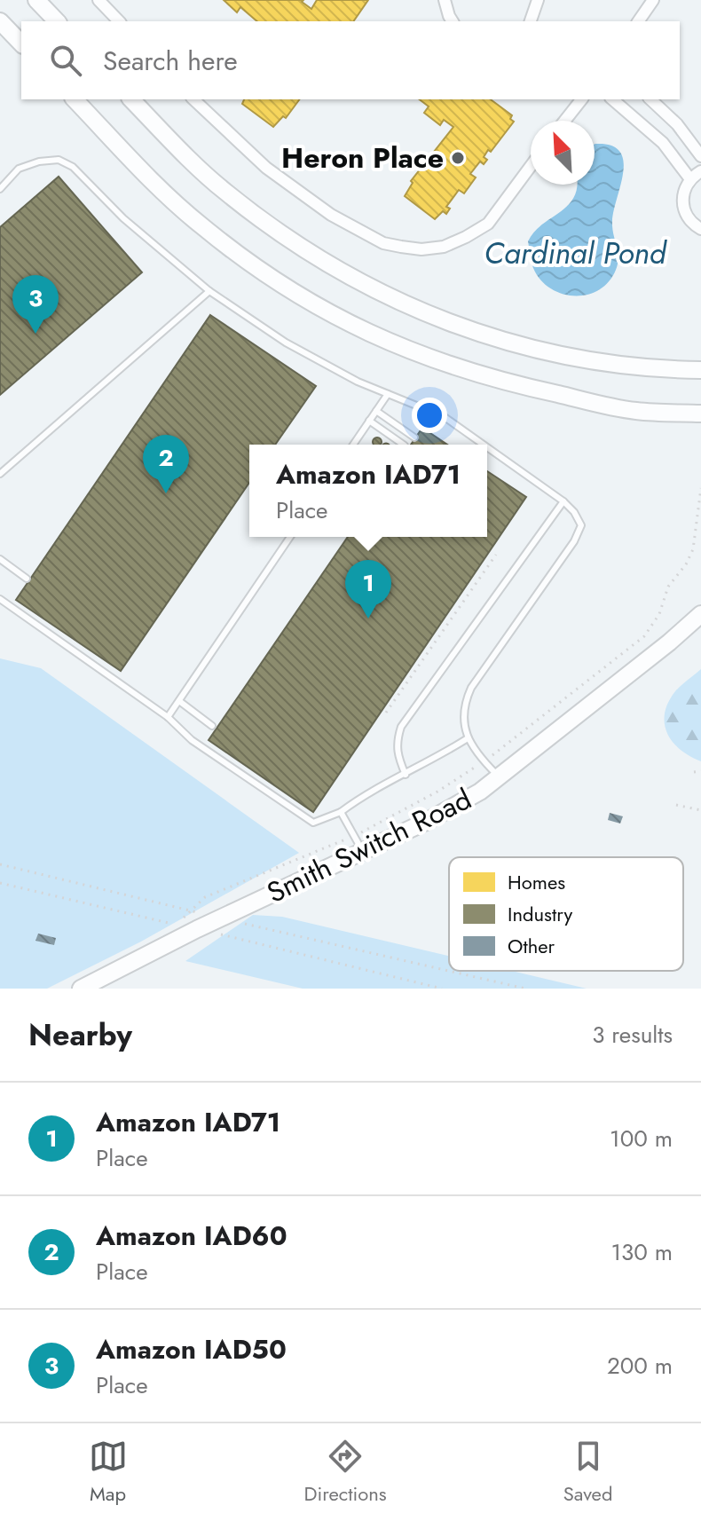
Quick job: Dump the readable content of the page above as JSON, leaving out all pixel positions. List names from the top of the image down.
{
  "streets": {
    "main road": ["Smith Switch Road"]
  },
  "water": ["Cardinal Pond"],
  "places": ["Heron Place"],
  "legend": ["Homes", "Industry", "Other"],
  "north": "top left",
  "page": {
    "search": "Search here",
    "pins": ["3", "2", "1"],
    "popup": ["Amazon IAD71", "Place"],
    "heading": ["Nearby", "3 results"],
    "list": [
      {
        "mark": "1",
        "name": "Amazon IAD71",
        "note": "Place",
        "value": "100 m"
      },
      {
        "mark": "2",
        "name": "Amazon IAD60",
        "note": "Place",
        "value": "130 m"
      },
      {
        "mark": "3",
        "name": "Amazon IAD50",
        "note": "Place",
        "value": "200 m"
      }
    ],
    "nav": ["Map", "Directions", "Saved"]
  }
}
